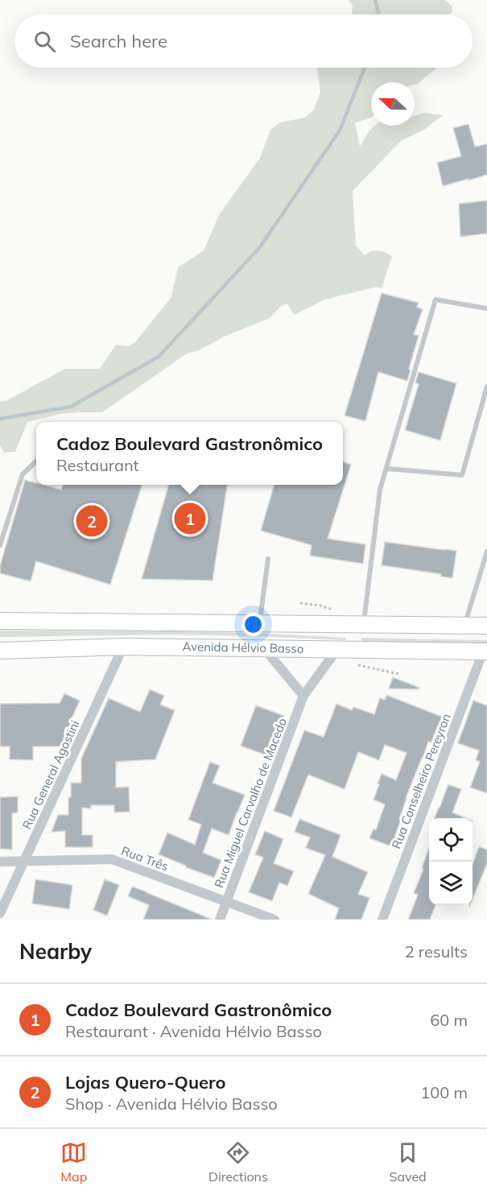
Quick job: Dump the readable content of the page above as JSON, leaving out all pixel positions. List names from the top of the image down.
{
  "streets": {
    "main road": ["Avenida Hélvio Basso"],
    "street": [
      "Rua General Agostini",
      "Rua Conselheiro Pereyron",
      "Rua Miguel Carvalho de Macedo",
      "Rua Três"
    ]
  },
  "crossings": [
    ["Avenida Hélvio Basso", "Rua General Agostini"],
    ["Avenida Hélvio Basso", "Rua Conselheiro Pereyron"],
    ["Avenida Hélvio Basso", "Rua Miguel Carvalho de Macedo"],
    ["Rua General Agostini", "Rua Três"],
    ["Rua Miguel Carvalho de Macedo", "Rua Três"]
  ],
  "north": "left",
  "page": {
    "search": "Search here",
    "popup": ["Cadoz Boulevard Gastronômico", "Restaurant"],
    "pins": ["1", "2"],
    "heading": ["Nearby", "2 results"],
    "list": [
      {
        "mark": "1",
        "name": "Cadoz Boulevard Gastronômico",
        "note": "Restaurant · Avenida Hélvio Basso",
        "value": "60 m"
      },
      {
        "mark": "2",
        "name": "Lojas Quero-Quero",
        "note": "Shop · Avenida Hélvio Basso",
        "value": "100 m"
      }
    ],
    "nav": ["Map", "Directions", "Saved"]
  }
}
